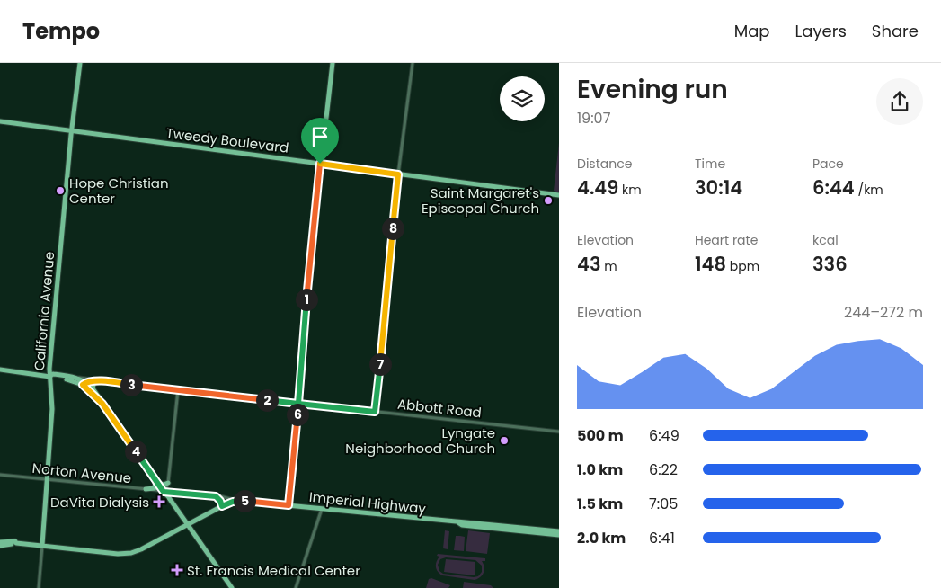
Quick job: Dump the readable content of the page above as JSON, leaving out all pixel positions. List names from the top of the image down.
{
  "streets": {
    "main road": ["Tweedy Boulevard", "California Avenue", "Imperial Highway"],
    "street": ["Abbott Road", "Norton Avenue"]
  },
  "crossings": [
    ["Tweedy Boulevard", "California Avenue"],
    ["California Avenue", "Norton Avenue"],
    ["California Avenue", "Imperial Highway"],
    ["Norton Avenue", "Imperial Highway"]
  ],
  "places": {
    "other": ["Hope Christian Center", "Saint Margaret's Episcopal Church", "Lyngate Neighborhood Church"],
    "health": ["DaVita Dialysis", "St. Francis Medical Center"]
  },
  "page": {
    "header": "Tempo",
    "nav": ["Map", "Layers", "Share"],
    "heading": ["Evening run", "19:07"],
    "stats": [
      ["Distance", "4.49 km"],
      ["Time", "30:14"],
      ["Pace", "6:44 /km"],
      ["Elevation", "43 m"],
      ["Heart rate", "148 bpm"],
      ["kcal", "336"]
    ],
    "pins": [
      "8",
      "1",
      "7",
      "3",
      "2",
      "6",
      "4",
      "5"
    ],
    "chart": ["Elevation", "244–272 m"],
    "list": [
      {
        "name": "500 m",
        "note": "6:49"
      },
      {
        "name": "1.0 km",
        "note": "6:22"
      },
      {
        "name": "1.5 km",
        "note": "7:05"
      },
      {
        "name": "2.0 km",
        "note": "6:41"
      }
    ]
  }
}
